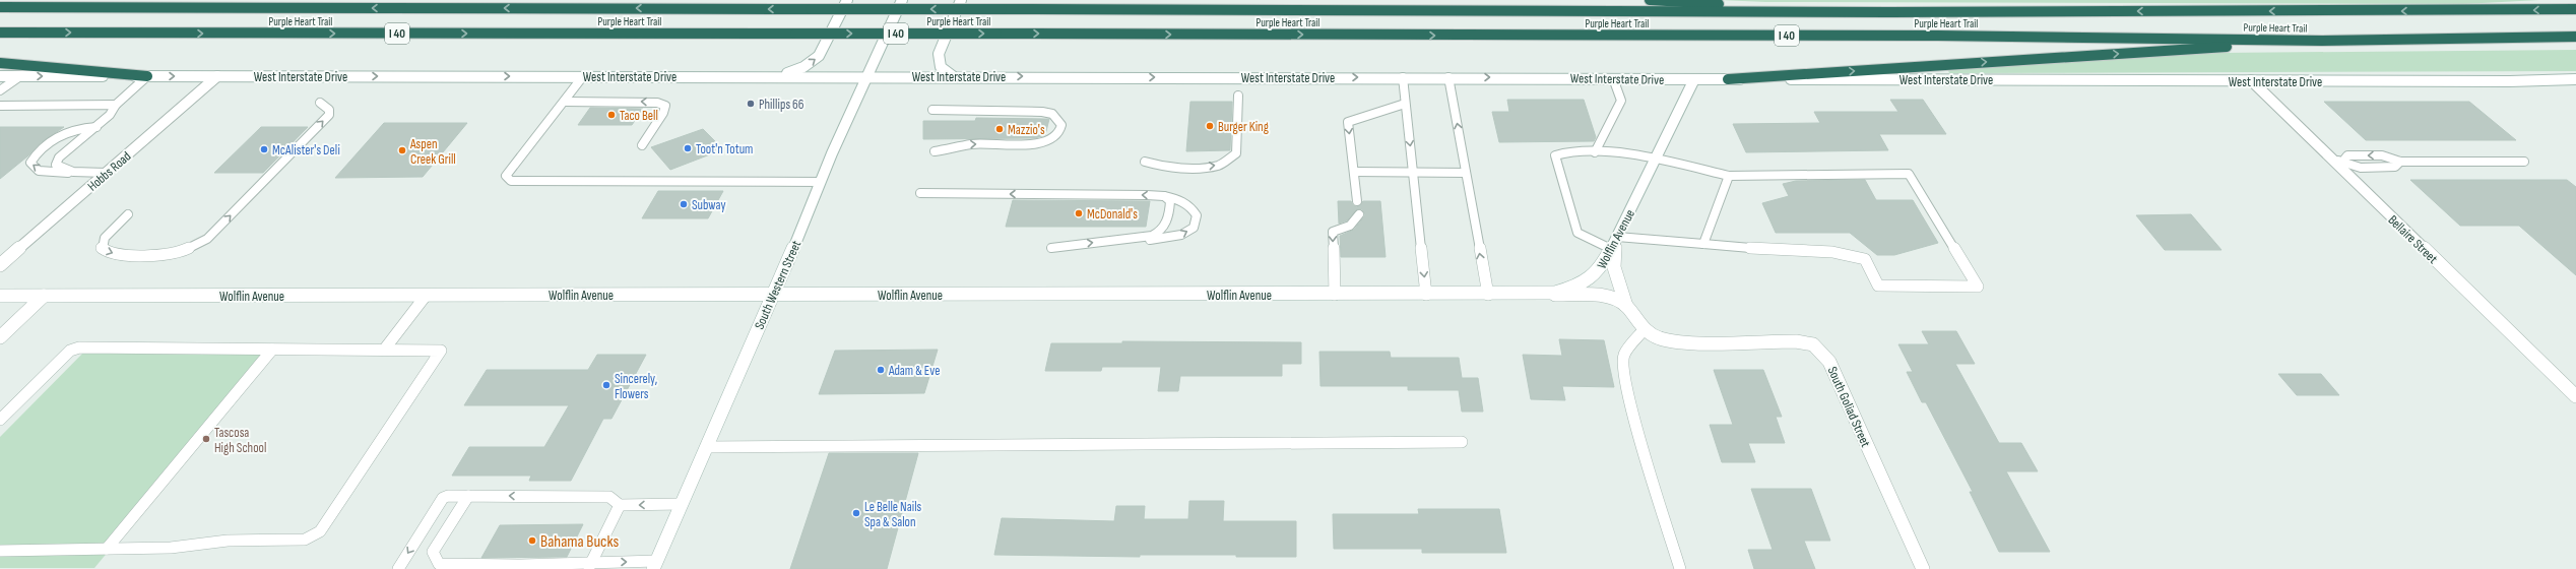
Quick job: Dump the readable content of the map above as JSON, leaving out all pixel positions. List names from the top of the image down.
{
  "streets": {
    "highway": ["Purple Heart Trail", "I 40"],
    "main road": [
      "West Interstate Drive",
      "Hobbs Road",
      "Wolflin Avenue",
      "Bellaire Street",
      "South Western Street",
      "South Goliad Street"
    ]
  },
  "crossings": [
    ["West Interstate Drive", "Hobbs Road"],
    ["West Interstate Drive", "Wolflin Avenue"],
    ["West Interstate Drive", "Bellaire Street"],
    ["West Interstate Drive", "South Western Street"],
    ["Wolflin Avenue", "South Western Street"],
    ["Wolflin Avenue", "South Goliad Street"]
  ],
  "one_way": ["West Interstate Drive"],
  "places": [
    "Phillips 66",
    "Taco Bell",
    "Burger King",
    "Mazzio's",
    "Toot'n Totum",
    "McAlister's Deli",
    "Aspen Creek Grill",
    "Subway",
    "McDonald's",
    "Adam & Eve",
    "Sincerely, Flowers",
    "Tascosa High School",
    "Le Belle Nails Spa & Salon",
    "Bahama Bucks"
  ]
}
